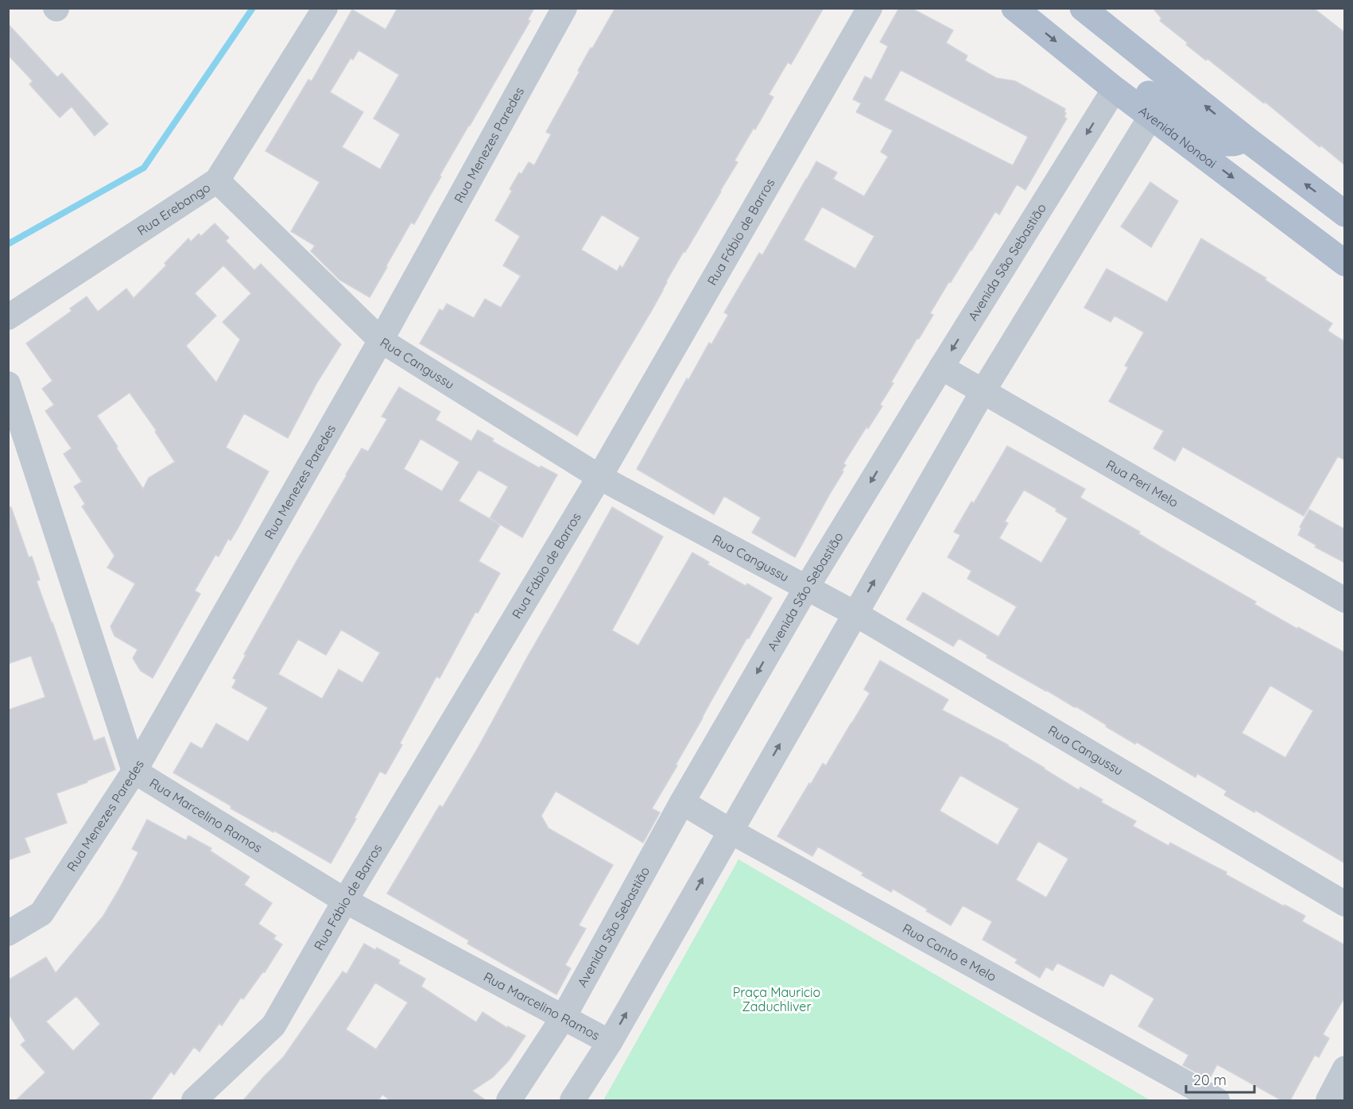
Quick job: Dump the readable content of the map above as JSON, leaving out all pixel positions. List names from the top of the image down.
{
  "streets": {
    "main road": ["Avenida Nonoai"],
    "street": [
      "Rua Menezes Paredes",
      "Rua Erebango",
      "Rua Fábio de Barros",
      "Avenida São Sebastião",
      "Rua Cangussu",
      "Rua Peri Melo",
      "Rua Marcelino Ramos",
      "Rua Canto e Melo"
    ]
  },
  "crossings": [
    ["Avenida Nonoai", "Avenida São Sebastião"],
    ["Rua Menezes Paredes", "Rua Cangussu"],
    ["Rua Menezes Paredes", "Rua Marcelino Ramos"],
    ["Rua Erebango", "Rua Cangussu"],
    ["Rua Fábio de Barros", "Rua Cangussu"],
    ["Rua Fábio de Barros", "Rua Marcelino Ramos"],
    ["Avenida São Sebastião", "Rua Cangussu"],
    ["Avenida São Sebastião", "Rua Peri Melo"],
    ["Avenida São Sebastião", "Rua Marcelino Ramos"],
    ["Avenida São Sebastião", "Rua Canto e Melo"]
  ],
  "parks": ["Praça Mauricio Zaduchliver"],
  "scale_bar": "20 m"
}
